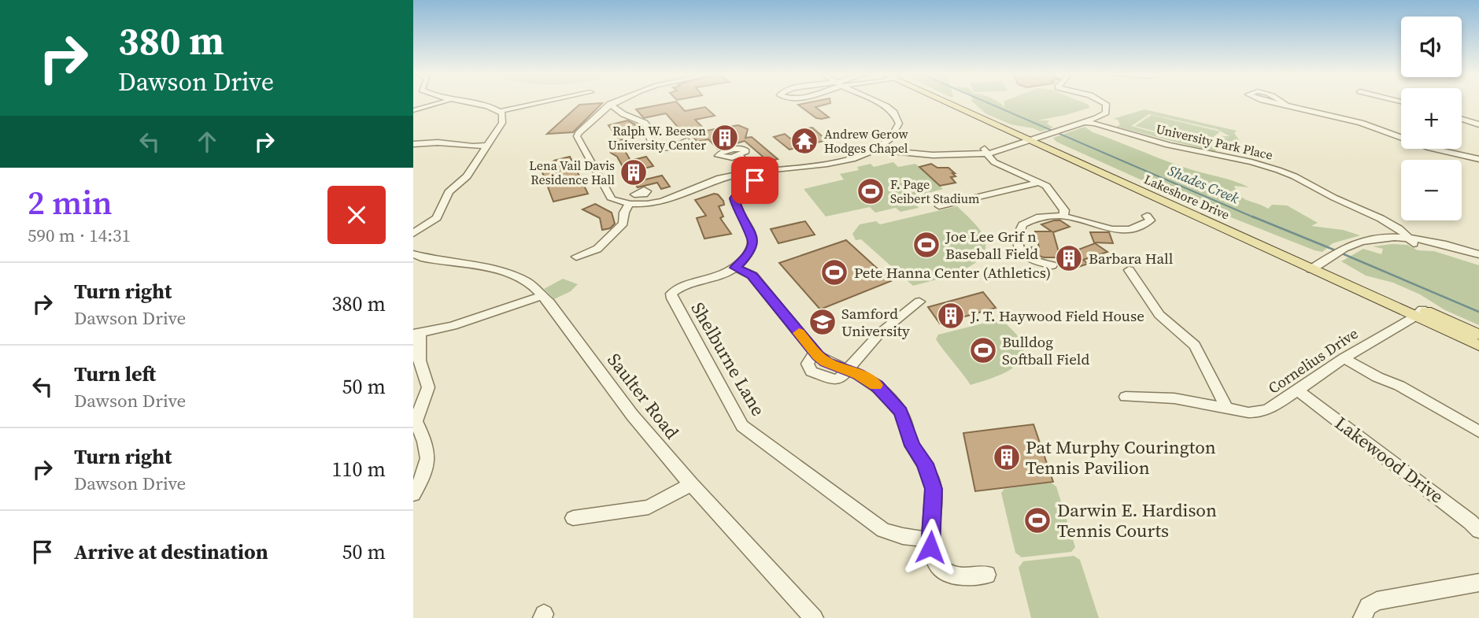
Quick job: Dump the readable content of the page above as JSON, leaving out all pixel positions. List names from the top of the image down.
{
  "streets": {
    "main road": ["Lakeshore Drive"],
    "street": [
      "University Park Place",
      "Shelburne Lane",
      "Cornelius Drive",
      "Saulter Road",
      "Lakewood Drive"
    ]
  },
  "crossings": [
    ["Lakeshore Drive", "Cornelius Drive"],
    ["Cornelius Drive", "Lakewood Drive"]
  ],
  "water": ["Shades Creek"],
  "places": {
    "building": [
      "Ralph W. Beeson University Center",
      "Lena Vail Davis Residence Hall",
      "Barbara Hall",
      "J. T. Haywood Field House",
      "Pat Murphy Courington Tennis Pavilion"
    ],
    "temple": ["Andrew Gerow Hodges Chapel"],
    "sports": [
      "F. Page Seibert Stadium",
      "Joe Lee Grif n Baseball Field",
      "Pete Hanna Center (Athletics)",
      "Bulldog Softball Field",
      "Darwin E. Hardison Tennis Courts"
    ],
    "school or university": ["Samford University"]
  },
  "page": {
    "turn": ["380 m", "Dawson Drive"],
    "map_buttons": ["+", "−"],
    "heading": ["2 min", "590 m · 14:31"],
    "list": [
      {
        "name": "Turn right",
        "note": "Dawson Drive",
        "value": "380 m"
      },
      {
        "name": "Turn left",
        "note": "Dawson Drive",
        "value": "50 m"
      },
      {
        "name": "Turn right",
        "note": "Dawson Drive",
        "value": "110 m"
      },
      {
        "name": "Arrive at destination",
        "value": "50 m"
      }
    ]
  }
}
